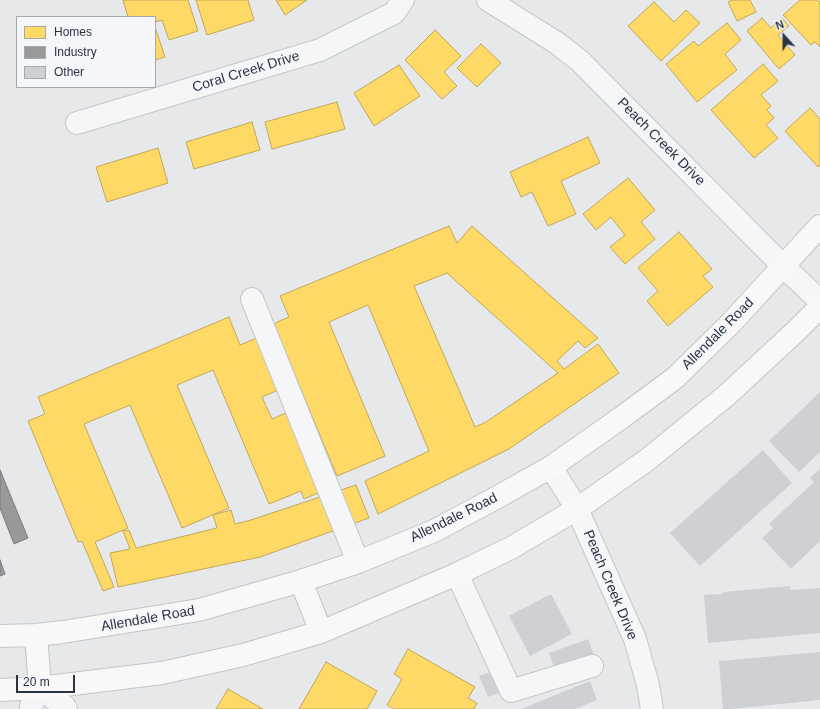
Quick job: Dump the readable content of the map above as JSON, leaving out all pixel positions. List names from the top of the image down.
{
  "streets": {
    "main road": ["Allendale Road"],
    "street": ["Coral Creek Drive", "Peach Creek Drive"]
  },
  "crossings": [
    ["Peach Creek Drive", "Allendale Road"]
  ],
  "legend": ["Homes", "Industry", "Other"],
  "scale_bar": "20 m",
  "north": "top"
}
